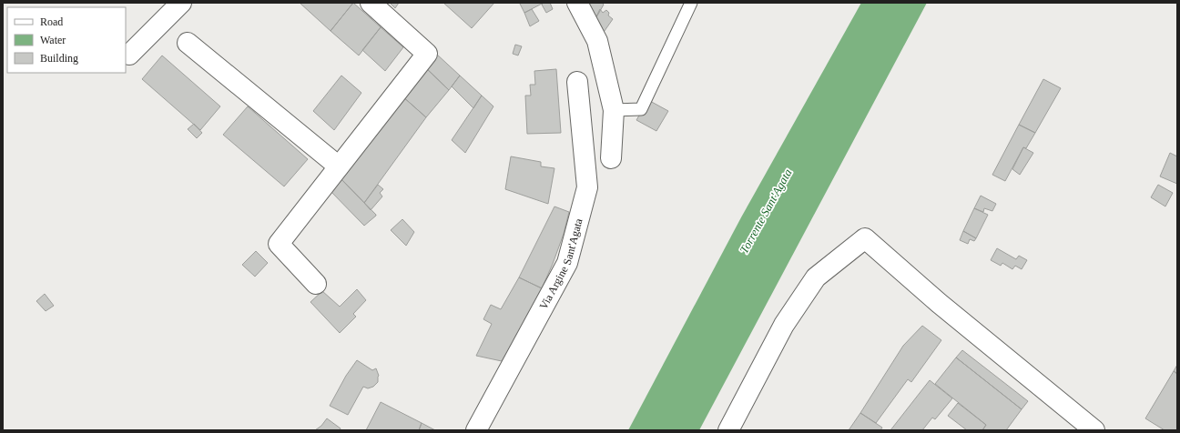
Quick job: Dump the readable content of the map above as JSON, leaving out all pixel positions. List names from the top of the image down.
{
  "streets": {
    "street": ["Via Argine Sant'Agata"]
  },
  "water": ["Torrente Sant'Agata"],
  "legend": ["Road", "Water", "Building"]
}
